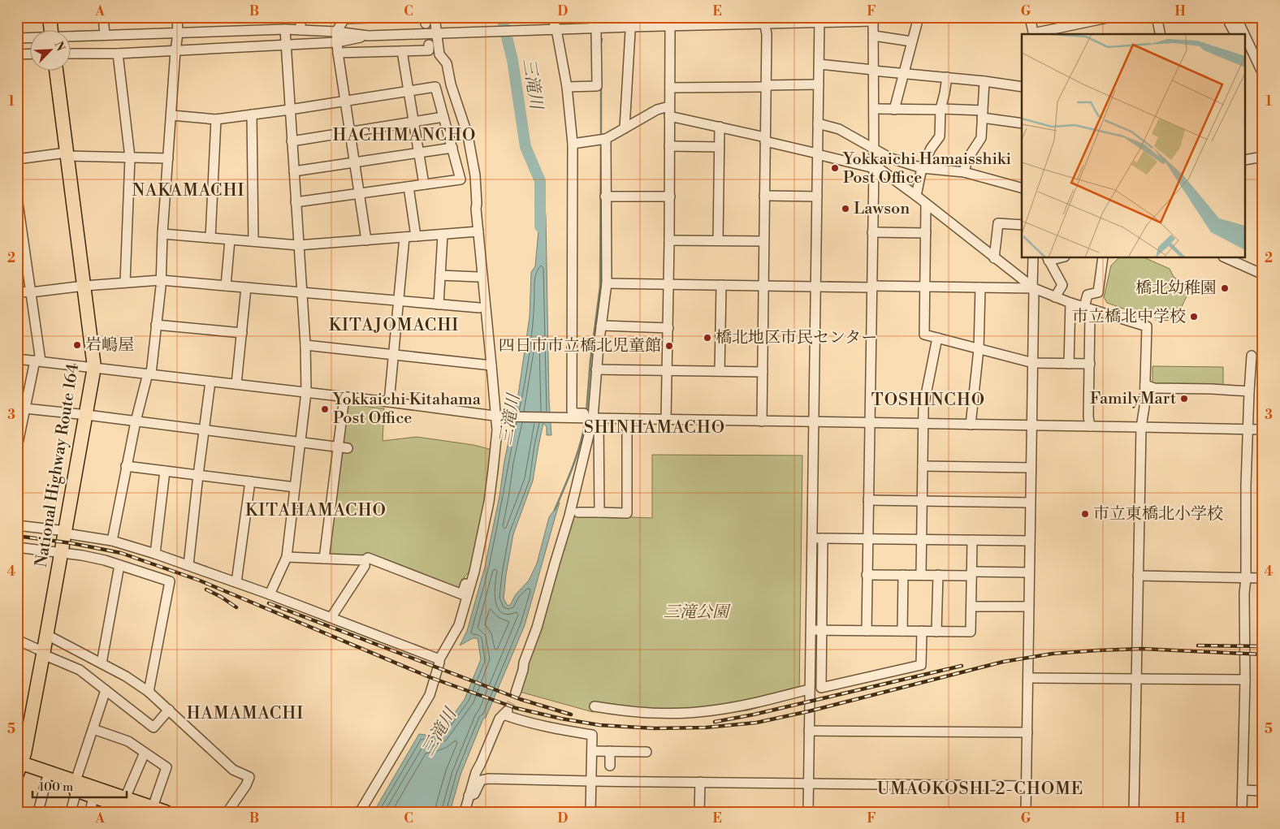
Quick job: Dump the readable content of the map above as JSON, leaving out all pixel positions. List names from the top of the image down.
{
  "streets": {
    "highway": ["National Highway Route 164"]
  },
  "districts": [
    "HACHIMANCHO",
    "NAKAMACHI",
    "KITAJOMACHI",
    "TOSHINCHO",
    "SHINHAMACHO",
    "KITAHAMACHO",
    "HAMAMACHI",
    "UMAOKOSHI 2-CHOME"
  ],
  "water": ["三滝川"],
  "parks": ["三滝公園"],
  "places": [
    "Yokkaichi Hamaisshiki Post Office",
    "Lawson",
    "橋北幼稚園",
    "市立橋北中学校",
    "橋北地区市民センター",
    "岩嶋屋",
    "四日市市立橋北児童館",
    "FamilyMart",
    "Yokkaichi Kitahama Post Office",
    "市立東橋北小学校"
  ],
  "scale_bar": "100 m",
  "north": "top right",
  "grid": {
    "columns": [
      "A",
      "B",
      "C",
      "D",
      "E",
      "F",
      "G",
      "H"
    ],
    "rows": [
      "1",
      "2",
      "3",
      "4",
      "5"
    ]
  }
}
